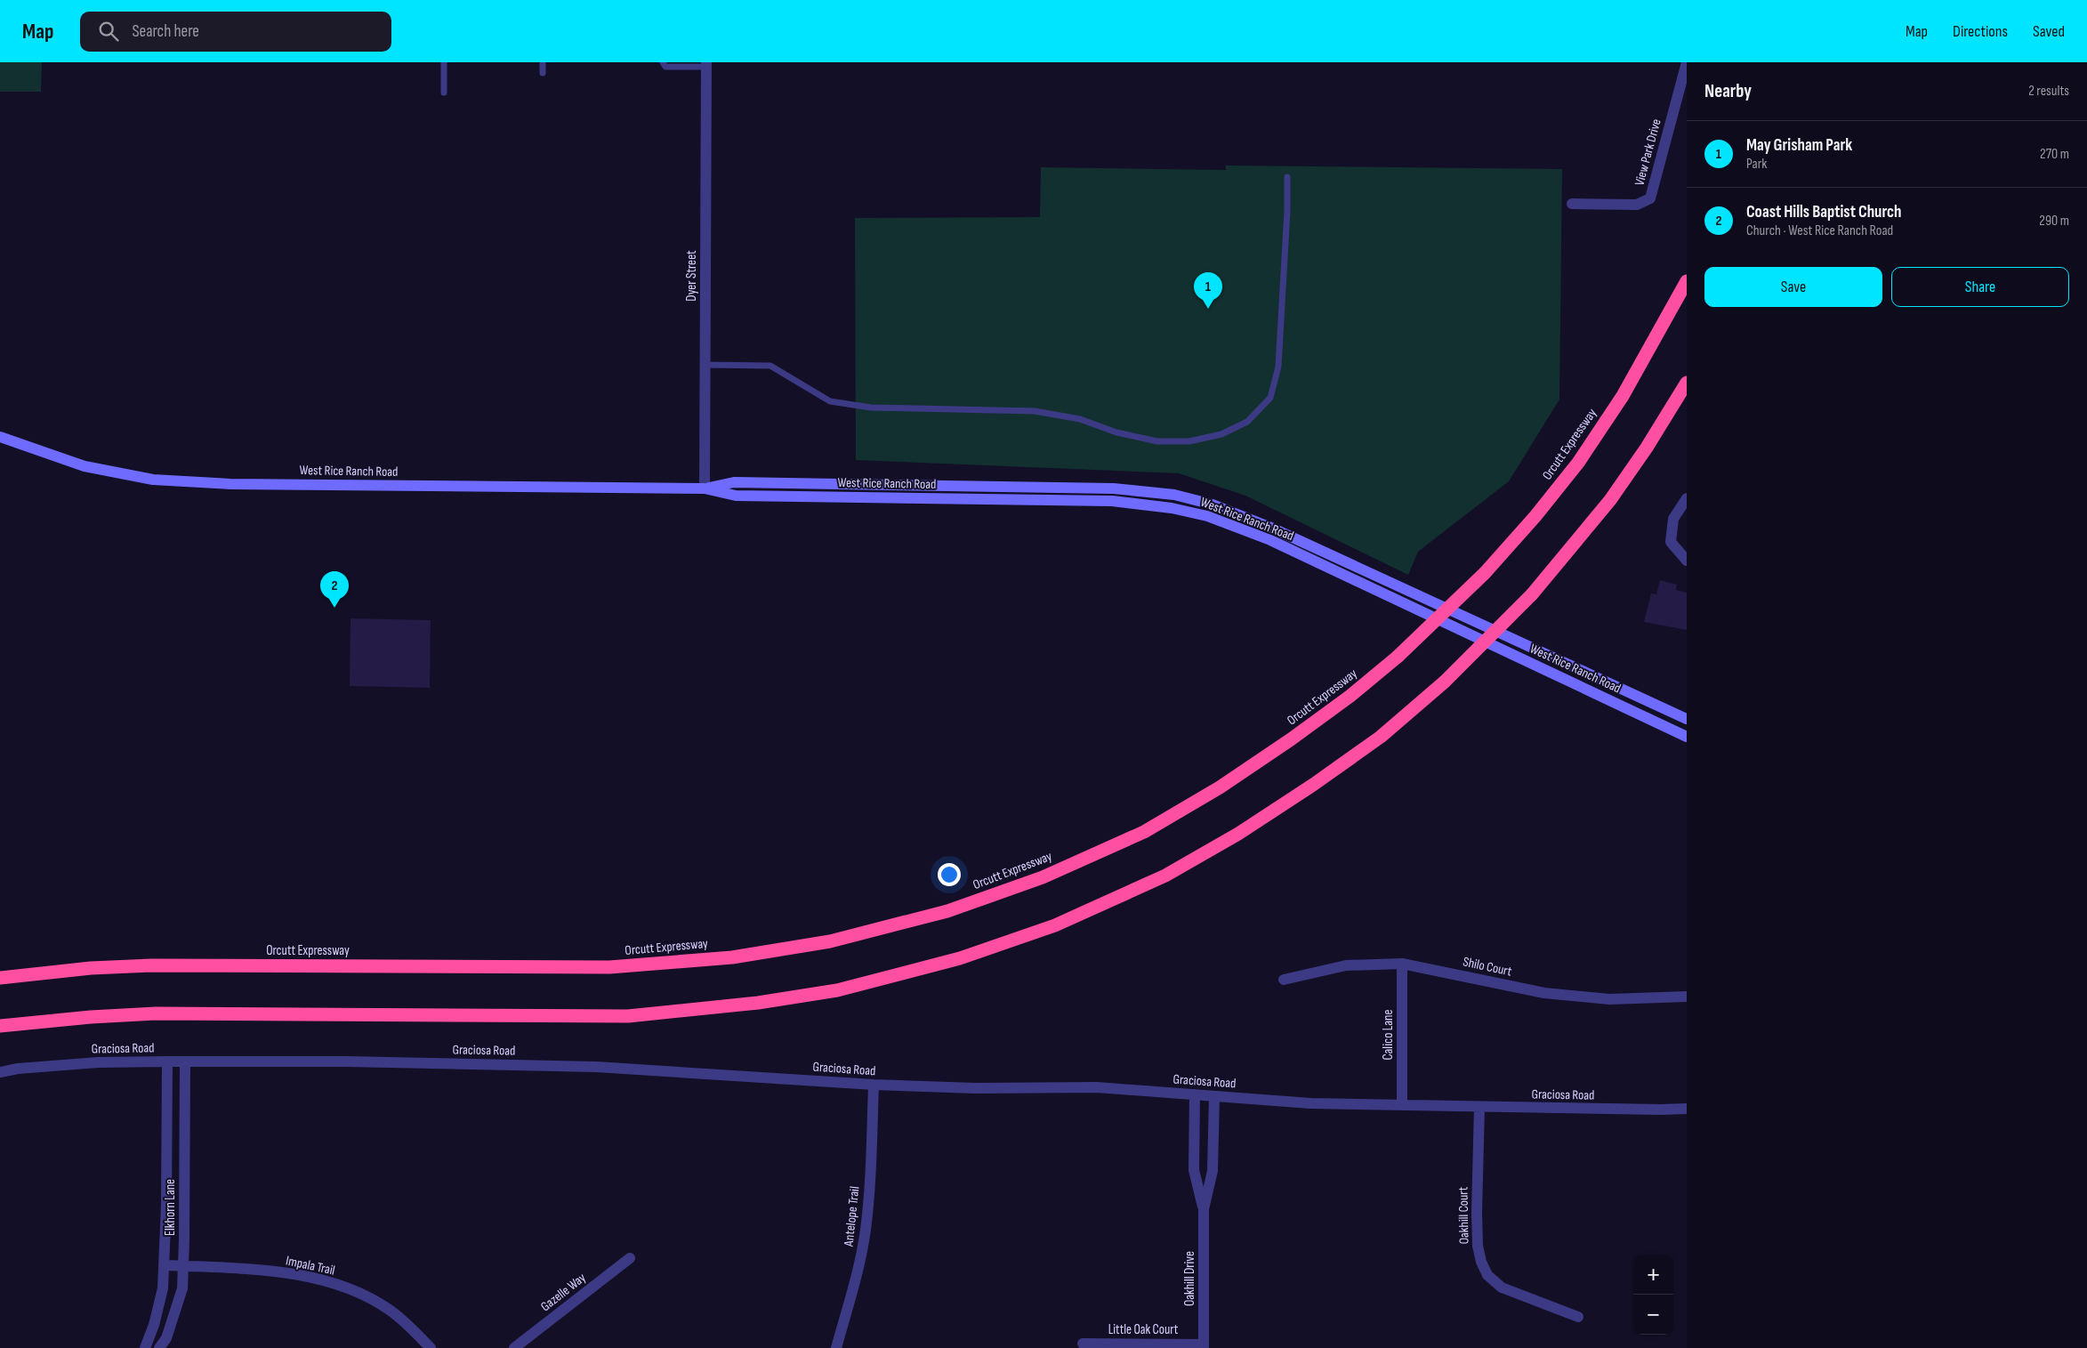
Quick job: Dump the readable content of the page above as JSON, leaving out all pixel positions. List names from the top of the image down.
{
  "streets": {
    "highway": ["Orcutt Expressway"],
    "main road": ["West Rice Ranch Road"],
    "street": [
      "View Park Drive",
      "Dyer Street",
      "Shilo Court",
      "Calico Lane",
      "Graciosa Road",
      "Elkhorn Lane",
      "Oakhill Court",
      "Antelope Trail",
      "Impala Trail",
      "Oakhill Drive",
      "Gazelle Way",
      "Little Oak Court"
    ]
  },
  "crossings": [
    ["Dyer Street", "West Rice Ranch Road"],
    ["Shilo Court", "Calico Lane"],
    ["Calico Lane", "Graciosa Road"],
    ["Graciosa Road", "Elkhorn Lane"],
    ["Graciosa Road", "Oakhill Court"],
    ["Graciosa Road", "Antelope Trail"],
    ["Graciosa Road", "Oakhill Drive"],
    ["Elkhorn Lane", "Impala Trail"],
    ["Oakhill Drive", "Little Oak Court"]
  ],
  "page": {
    "header": "Map",
    "search": "Search here",
    "nav": ["Map", "Directions", "Saved"],
    "heading": ["Nearby", "2 results"],
    "list": [
      {
        "mark": "1",
        "name": "May Grisham Park",
        "note": "Park",
        "value": "270 m"
      },
      {
        "mark": "2",
        "name": "Coast Hills Baptist Church",
        "note": "Church · West Rice Ranch Road",
        "value": "290 m"
      }
    ],
    "buttons": ["Save", "Share"],
    "pins": ["1", "2"],
    "map_buttons": ["+", "−"]
  }
}
